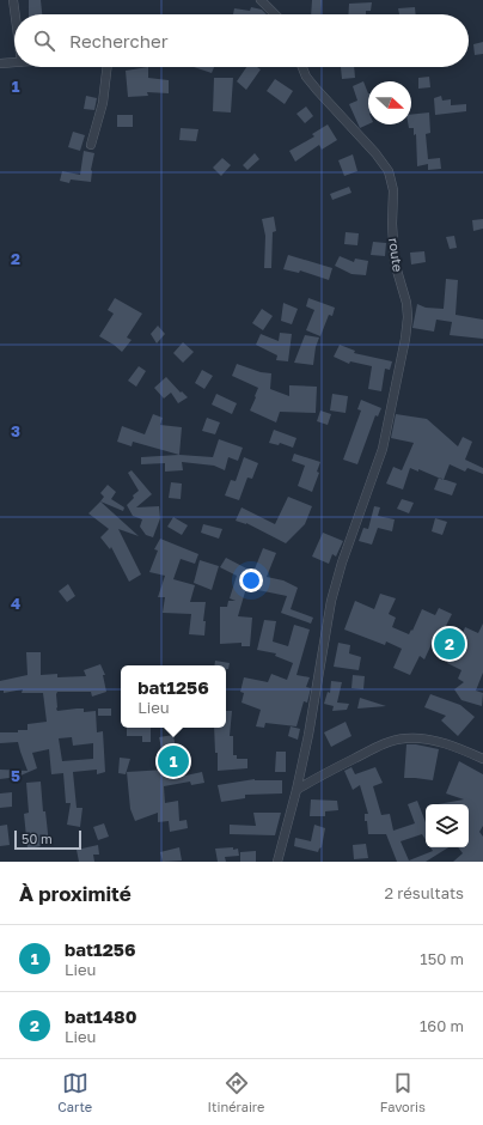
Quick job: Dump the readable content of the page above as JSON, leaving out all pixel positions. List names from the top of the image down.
{
  "streets": {
    "street": ["route"]
  },
  "scale_bar": "50 m",
  "north": "right",
  "page": {
    "search": "Rechercher",
    "pins": ["2", "1"],
    "popup": ["bat1256", "Lieu"],
    "scale": "50 m",
    "heading": ["À proximité", "2 résultats"],
    "list": [
      {
        "mark": "1",
        "name": "bat1256",
        "note": "Lieu",
        "value": "150 m"
      },
      {
        "mark": "2",
        "name": "bat1480",
        "note": "Lieu",
        "value": "160 m"
      }
    ],
    "nav": ["Carte", "Itinéraire", "Favoris"]
  },
  "grid": {
    "rows": [
      "1",
      "2",
      "3",
      "4",
      "5"
    ]
  }
}
